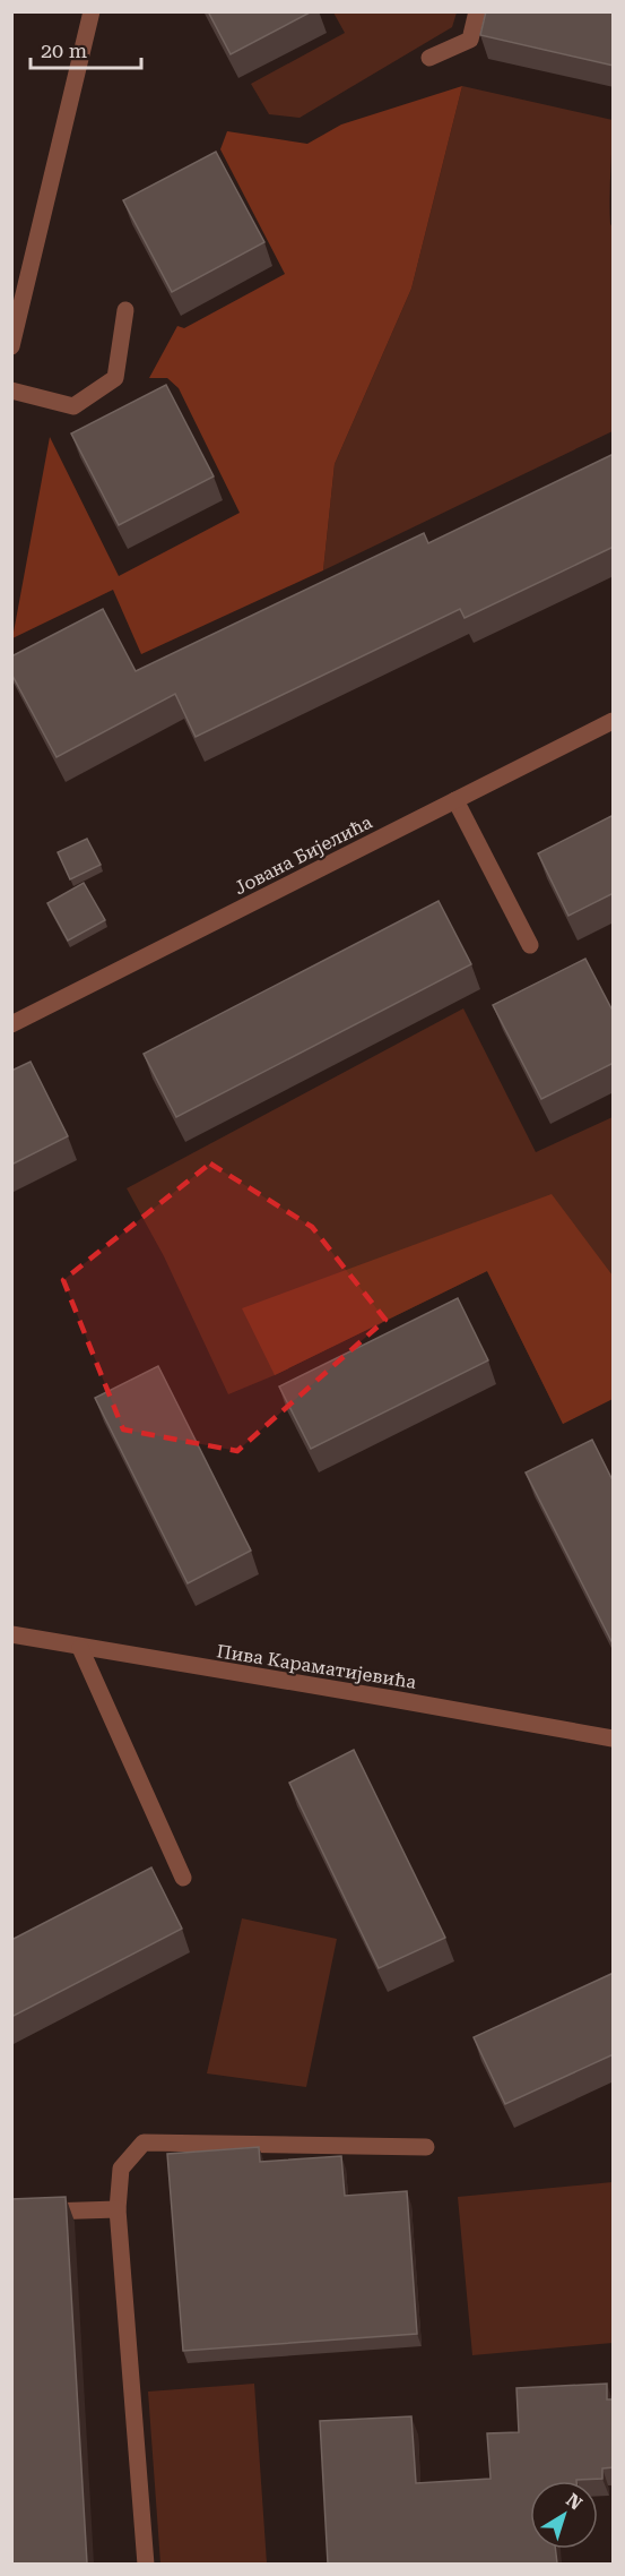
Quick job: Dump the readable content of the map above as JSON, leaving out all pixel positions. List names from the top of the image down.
{
  "streets": {
    "street": ["Јована Бијелића", "Пива Караматијевића"]
  },
  "scale_bar": "20 m",
  "north": "top right"
}
